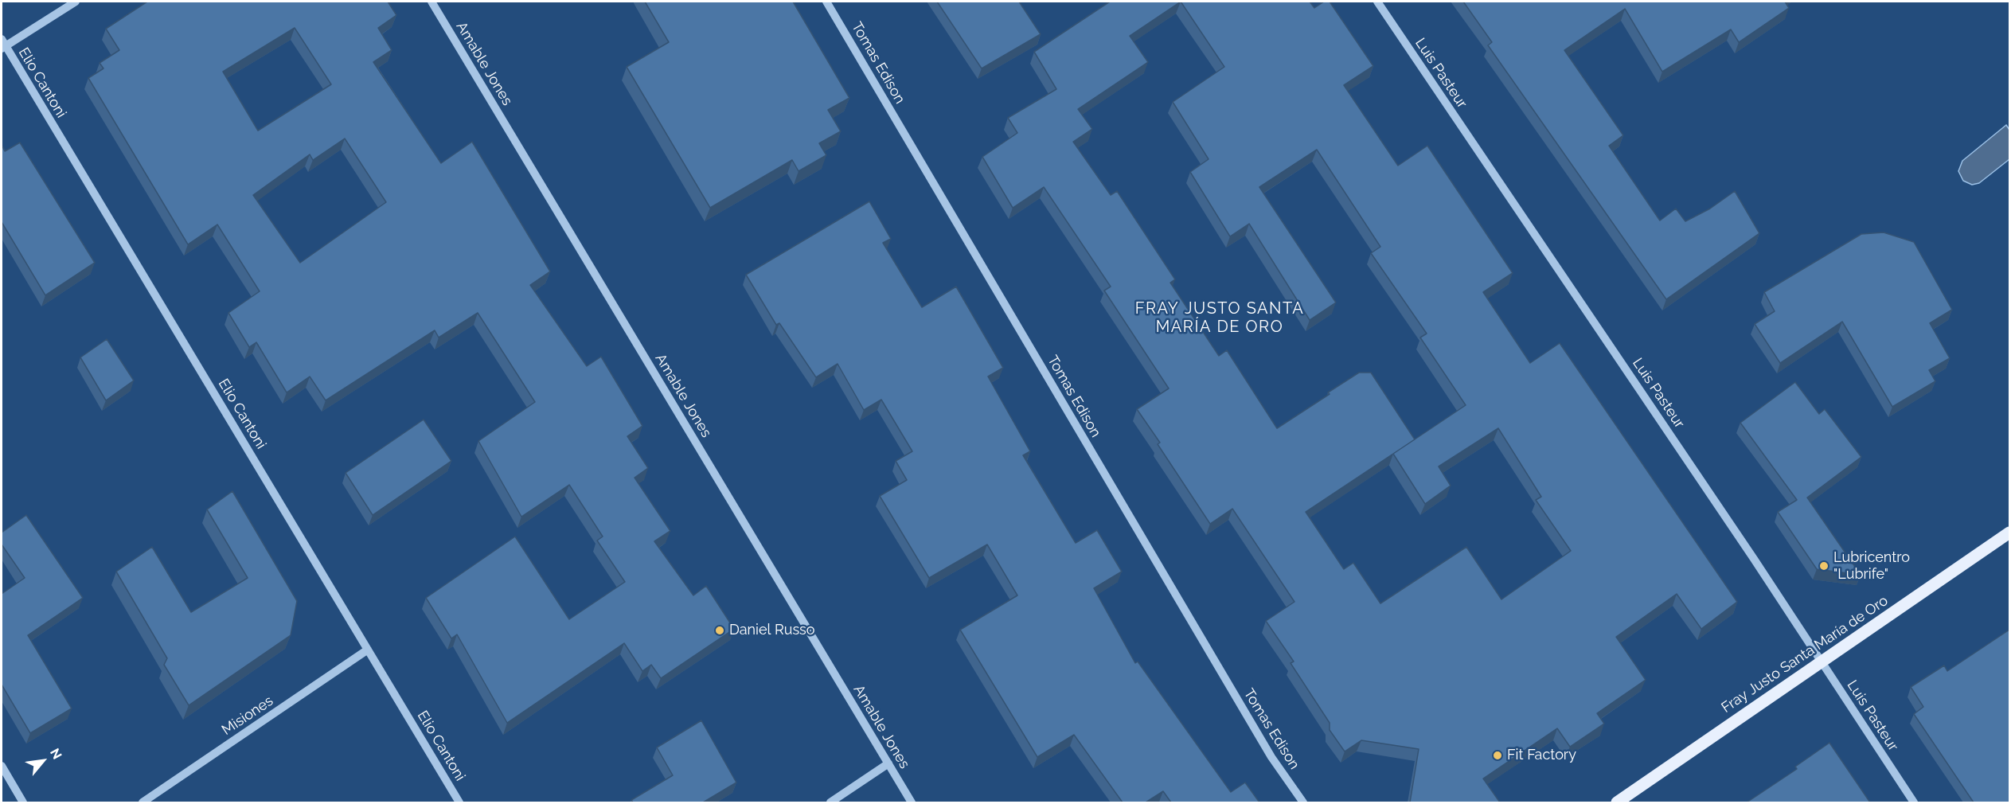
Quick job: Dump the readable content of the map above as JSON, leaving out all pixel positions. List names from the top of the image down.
{
  "streets": {
    "main road": ["Fray Justo Santa María de Oro"],
    "street": [
      "Tomas Edison",
      "Amable Jones",
      "Luis Pasteur",
      "Elio Cantoni",
      "Misiones"
    ]
  },
  "crossings": [
    ["Luis Pasteur", "Fray Justo Santa María de Oro"],
    ["Elio Cantoni", "Misiones"]
  ],
  "districts": ["FRAY JUSTO SANTA MARÍA DE ORO"],
  "places": ["Lubricentro \"Lubrife\"", "Daniel Russo", "Fit Factory"],
  "north": "top right"
}
